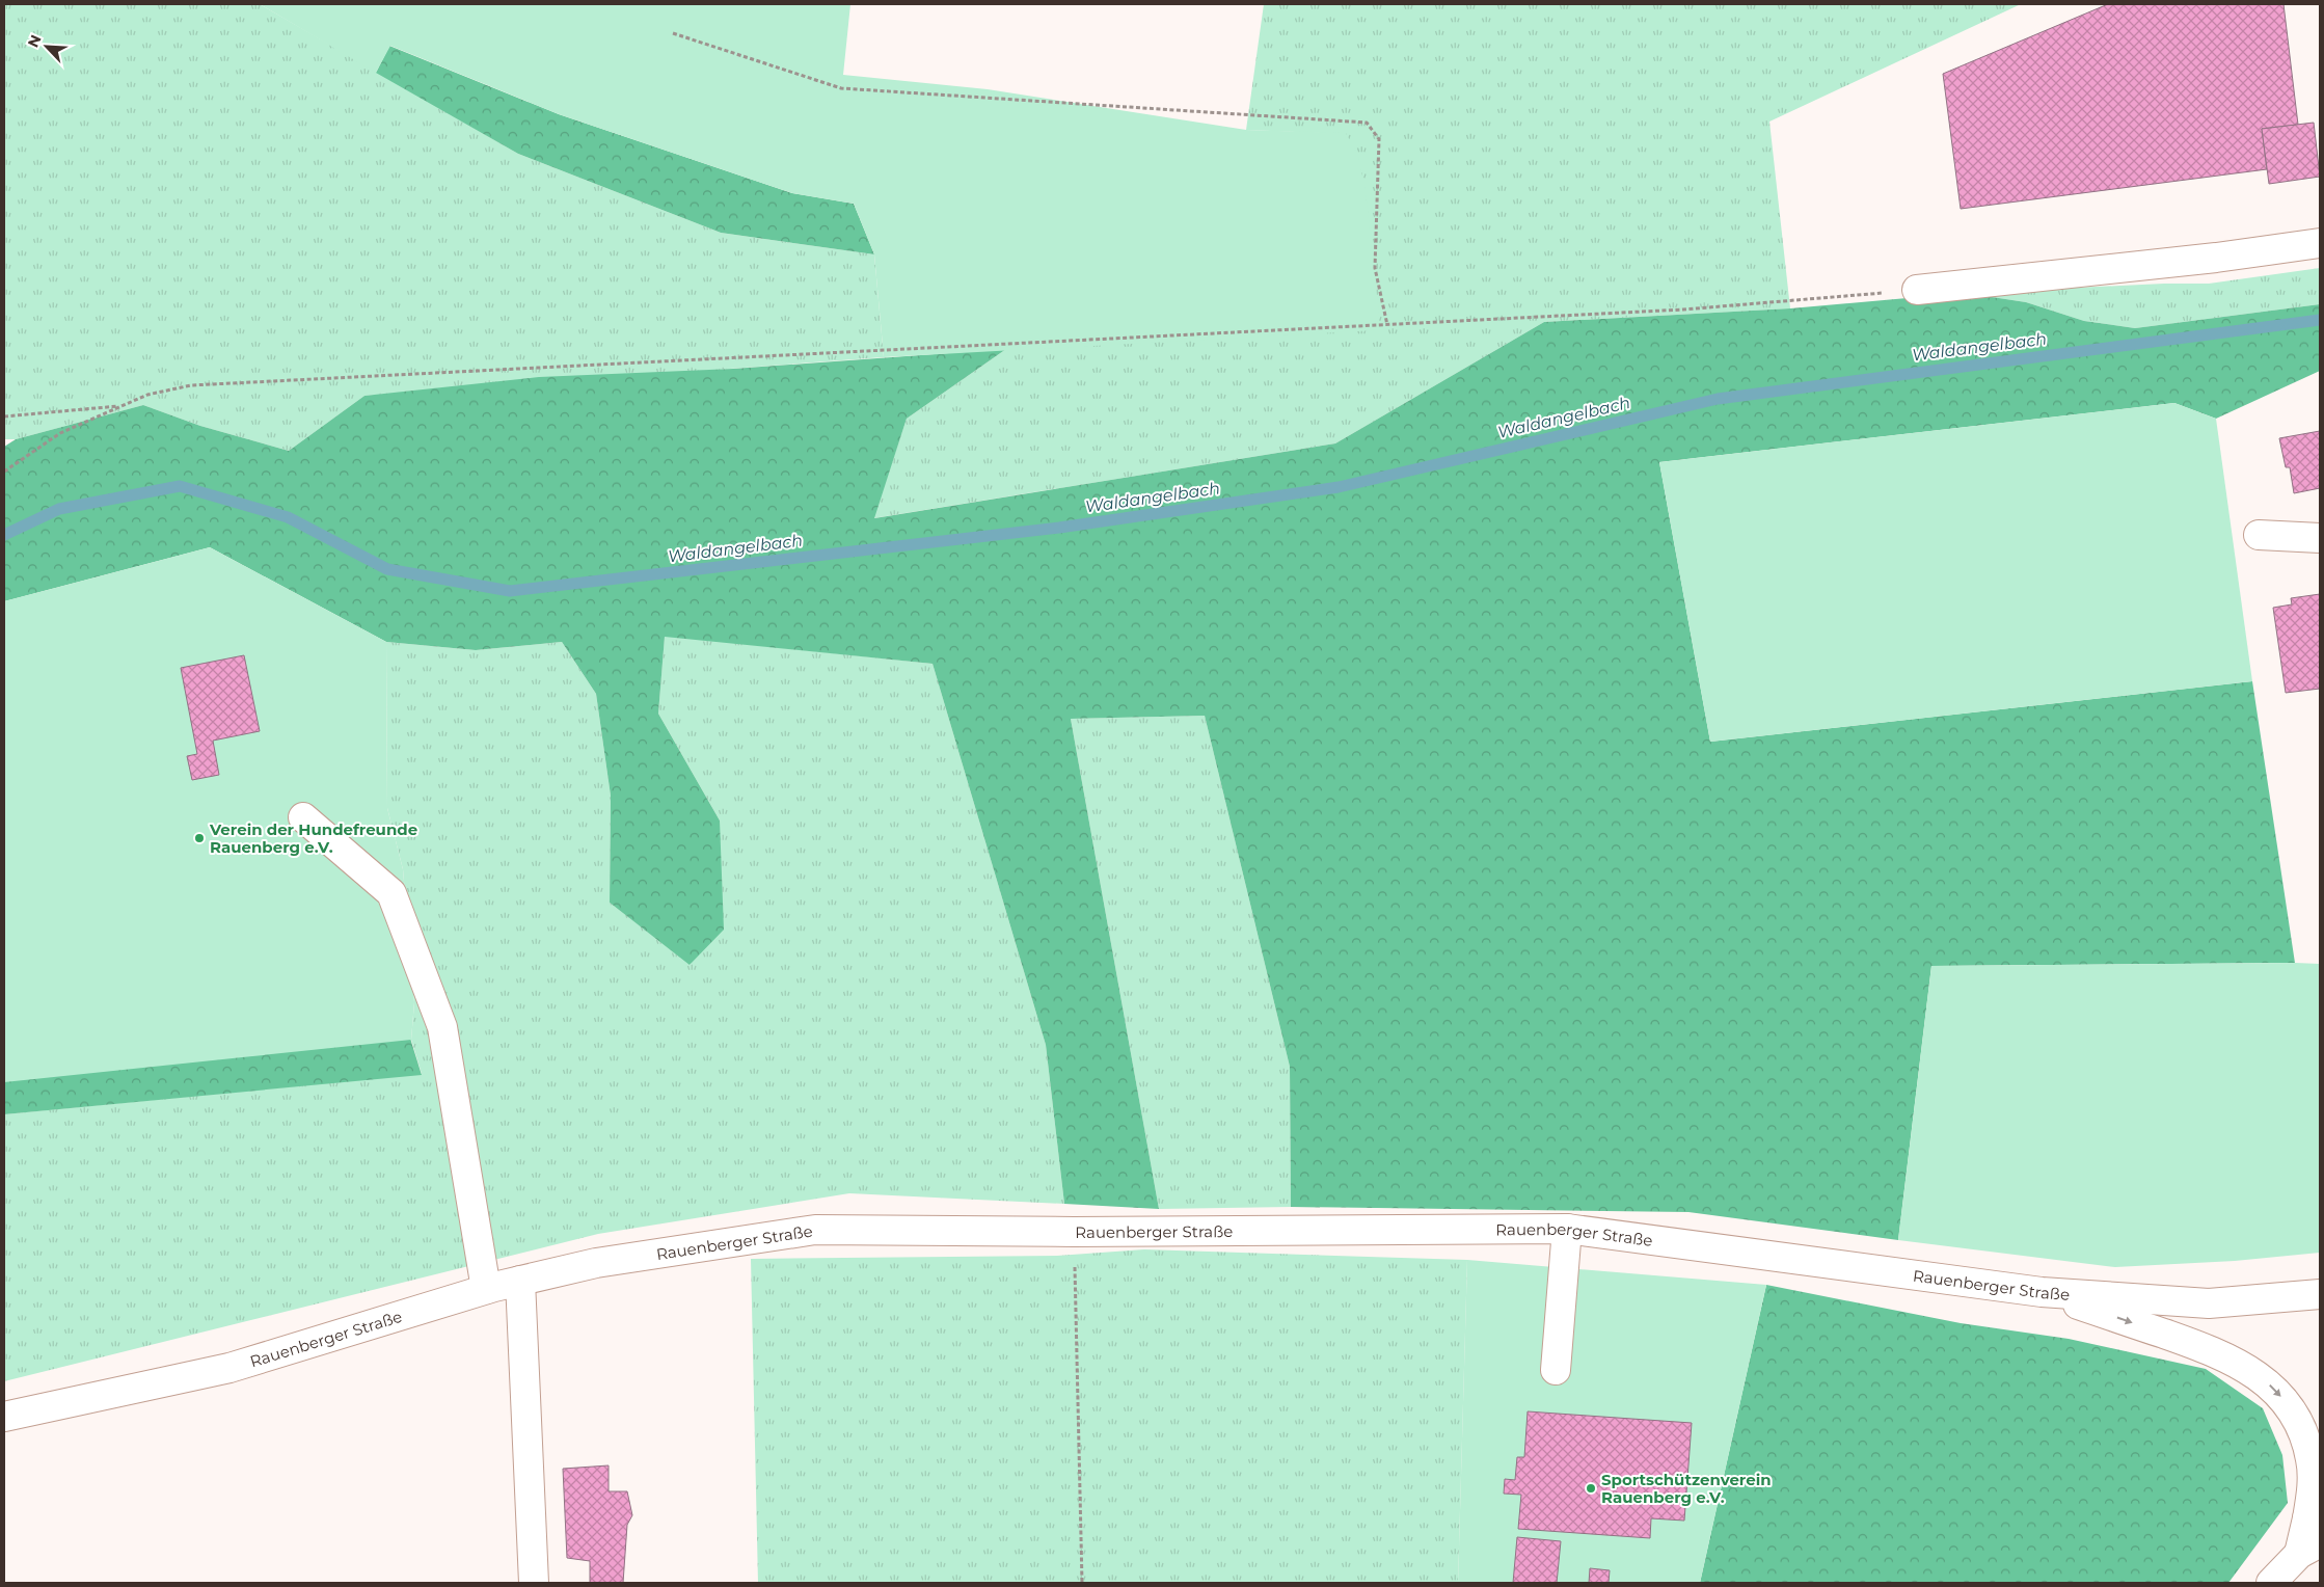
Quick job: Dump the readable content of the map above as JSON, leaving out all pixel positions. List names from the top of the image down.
{
  "streets": {
    "street": ["Rauenberger Straße"]
  },
  "water": ["Waldangelbach"],
  "places": ["Verein der Hundefreunde Rauenberg e.V.", "Sportschützenverein Rauenberg e.V."],
  "north": "top left"
}
